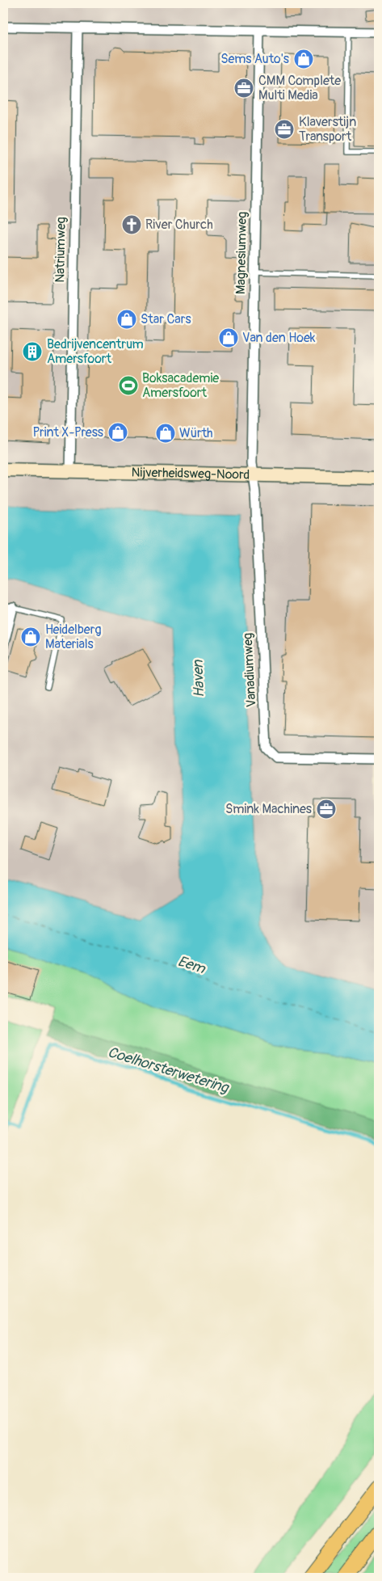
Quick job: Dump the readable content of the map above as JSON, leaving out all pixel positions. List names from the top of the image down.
{
  "streets": {
    "street": [
      "Natriumweg",
      "Magnesiumweg",
      "Nijverheidsweg-Noord",
      "Vanadiumweg"
    ]
  },
  "crossings": [
    ["Natriumweg", "Nijverheidsweg-Noord"],
    ["Magnesiumweg", "Nijverheidsweg-Noord"],
    ["Magnesiumweg", "Vanadiumweg"],
    ["Nijverheidsweg-Noord", "Vanadiumweg"]
  ],
  "water": ["Haven", "Eem", "Coelhorsterwetering"],
  "places": {
    "shop": [
      "Sems Auto's",
      "Star Cars",
      "Van den Hoek",
      "Print X-Press",
      "Würth",
      "Heidelberg Materials"
    ],
    "office": ["CMM Complete Multi Media", "Klaverstijn Transport", "Smink Machines"],
    "church": ["River Church"],
    "building": ["Bedrijvencentrum Amersfoort"],
    "sports": ["Boksacademie Amersfoort"]
  }
}
